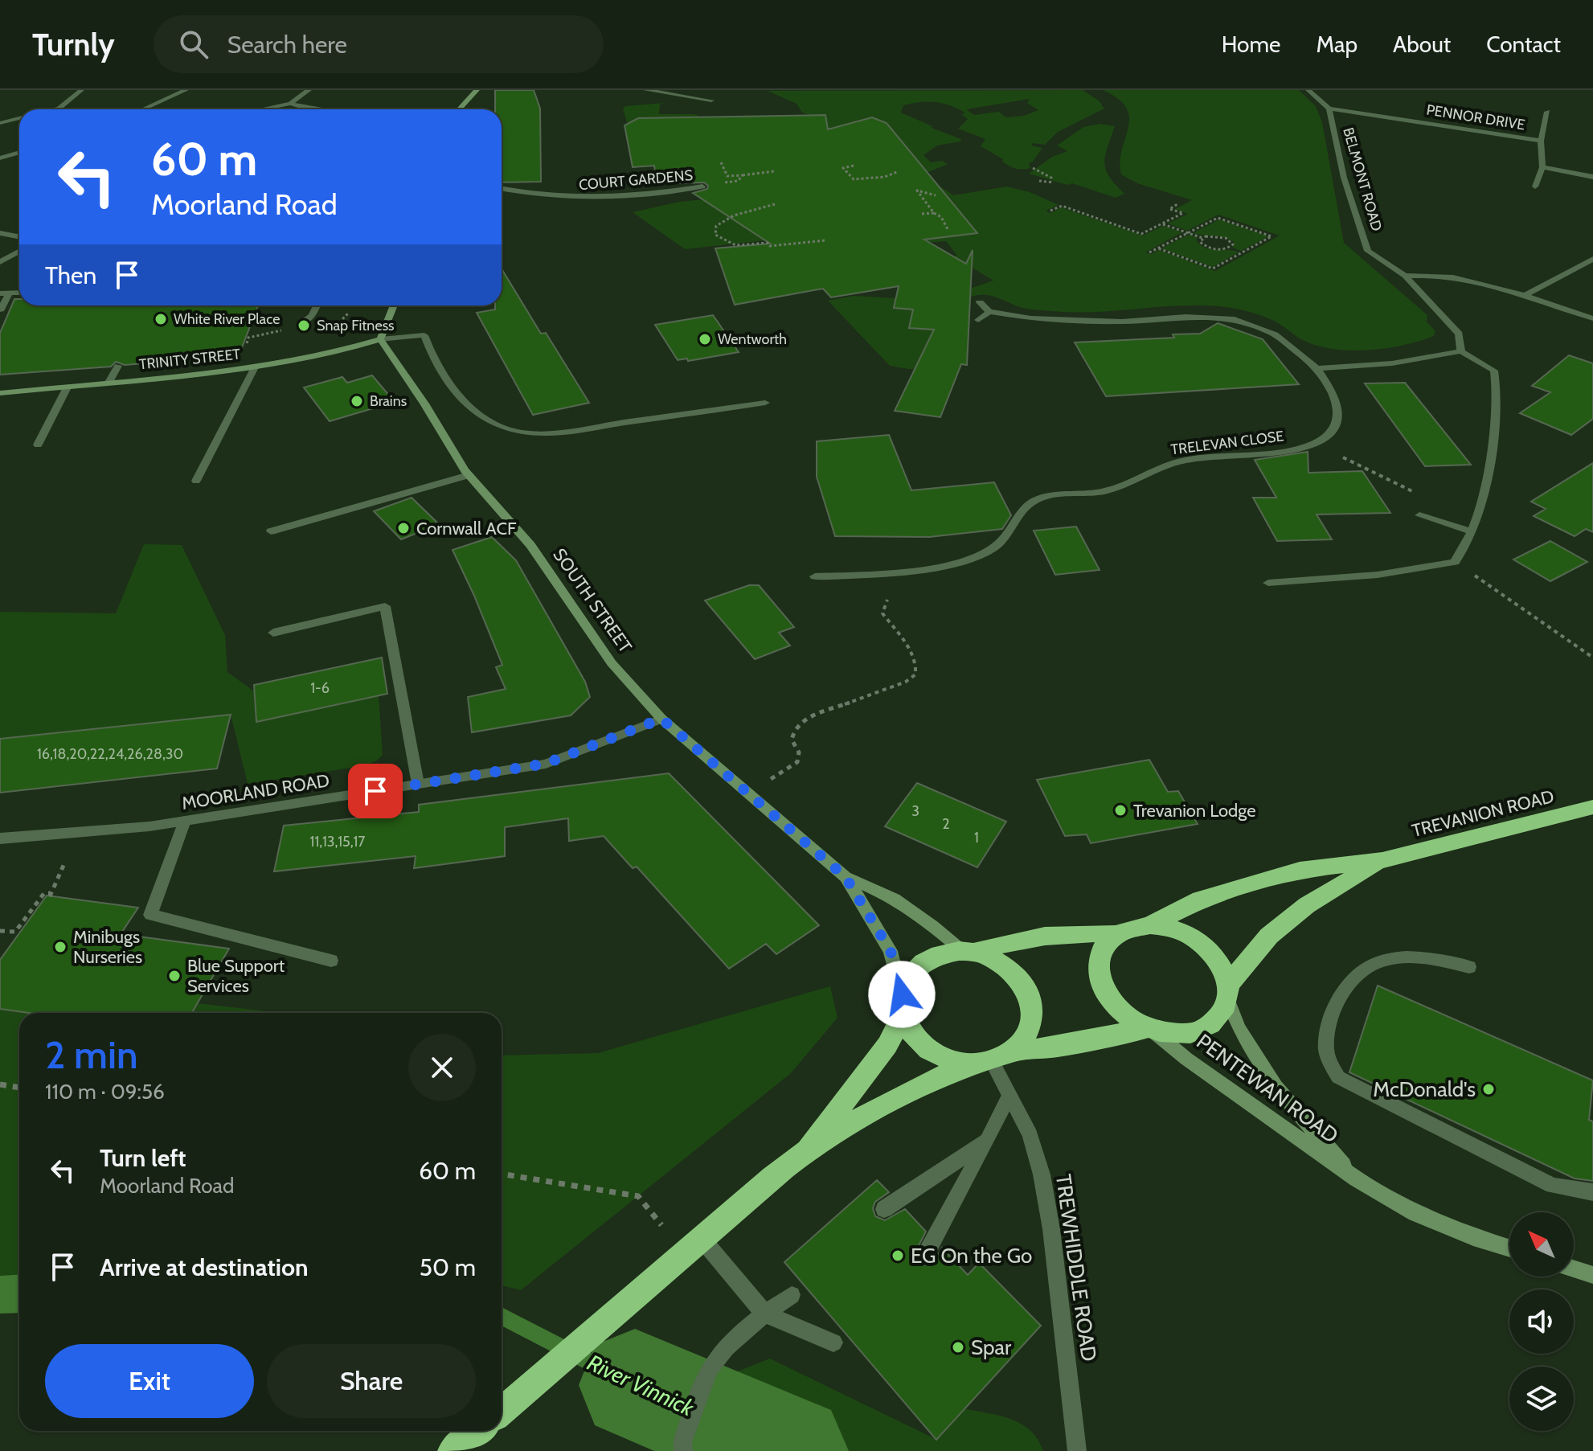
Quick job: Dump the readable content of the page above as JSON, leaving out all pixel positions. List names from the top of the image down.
{
  "streets": {
    "highway": ["TREVANION ROAD"],
    "street": [
      "PENNOR DRIVE",
      "BELMONT ROAD",
      "COURT GARDENS",
      "TRINITY STREET",
      "TRELEVAN CLOSE",
      "SOUTH STREET",
      "MOORLAND ROAD",
      "PENTEWAN ROAD",
      "TREWHIDDLE ROAD"
    ]
  },
  "crossings": [
    ["PENNOR DRIVE", "BELMONT ROAD"],
    ["TRINITY STREET", "SOUTH STREET"],
    ["SOUTH STREET", "MOORLAND ROAD"],
    ["SOUTH STREET", "TREWHIDDLE ROAD"]
  ],
  "water": ["River Vinnick"],
  "places": [
    "White River Place",
    "Snap Fitness",
    "Wentworth",
    "Brains",
    "Cornwall ACF",
    "Trevanion Lodge",
    "Minibugs Nurseries",
    "Blue Support Services",
    "McDonald's",
    "EG On the Go",
    "Spar"
  ],
  "house_numbers": [
    "1-6",
    "16,18,20,22,24,26,28,30",
    "3",
    "2",
    "1",
    "11,13,15,17"
  ],
  "north": "top left",
  "page": {
    "header": "Turnly",
    "search": "Search here",
    "nav": [
      "Home",
      "Map",
      "About",
      "Contact"
    ],
    "turn": ["60 m", "Moorland Road"],
    "then": "Then",
    "heading": ["2 min", "110 m · 09:56"],
    "list": [
      {
        "name": "Turn left",
        "note": "Moorland Road",
        "value": "60 m"
      },
      {
        "name": "Arrive at destination",
        "value": "50 m"
      }
    ],
    "buttons": ["Exit", "Share"]
  }
}
